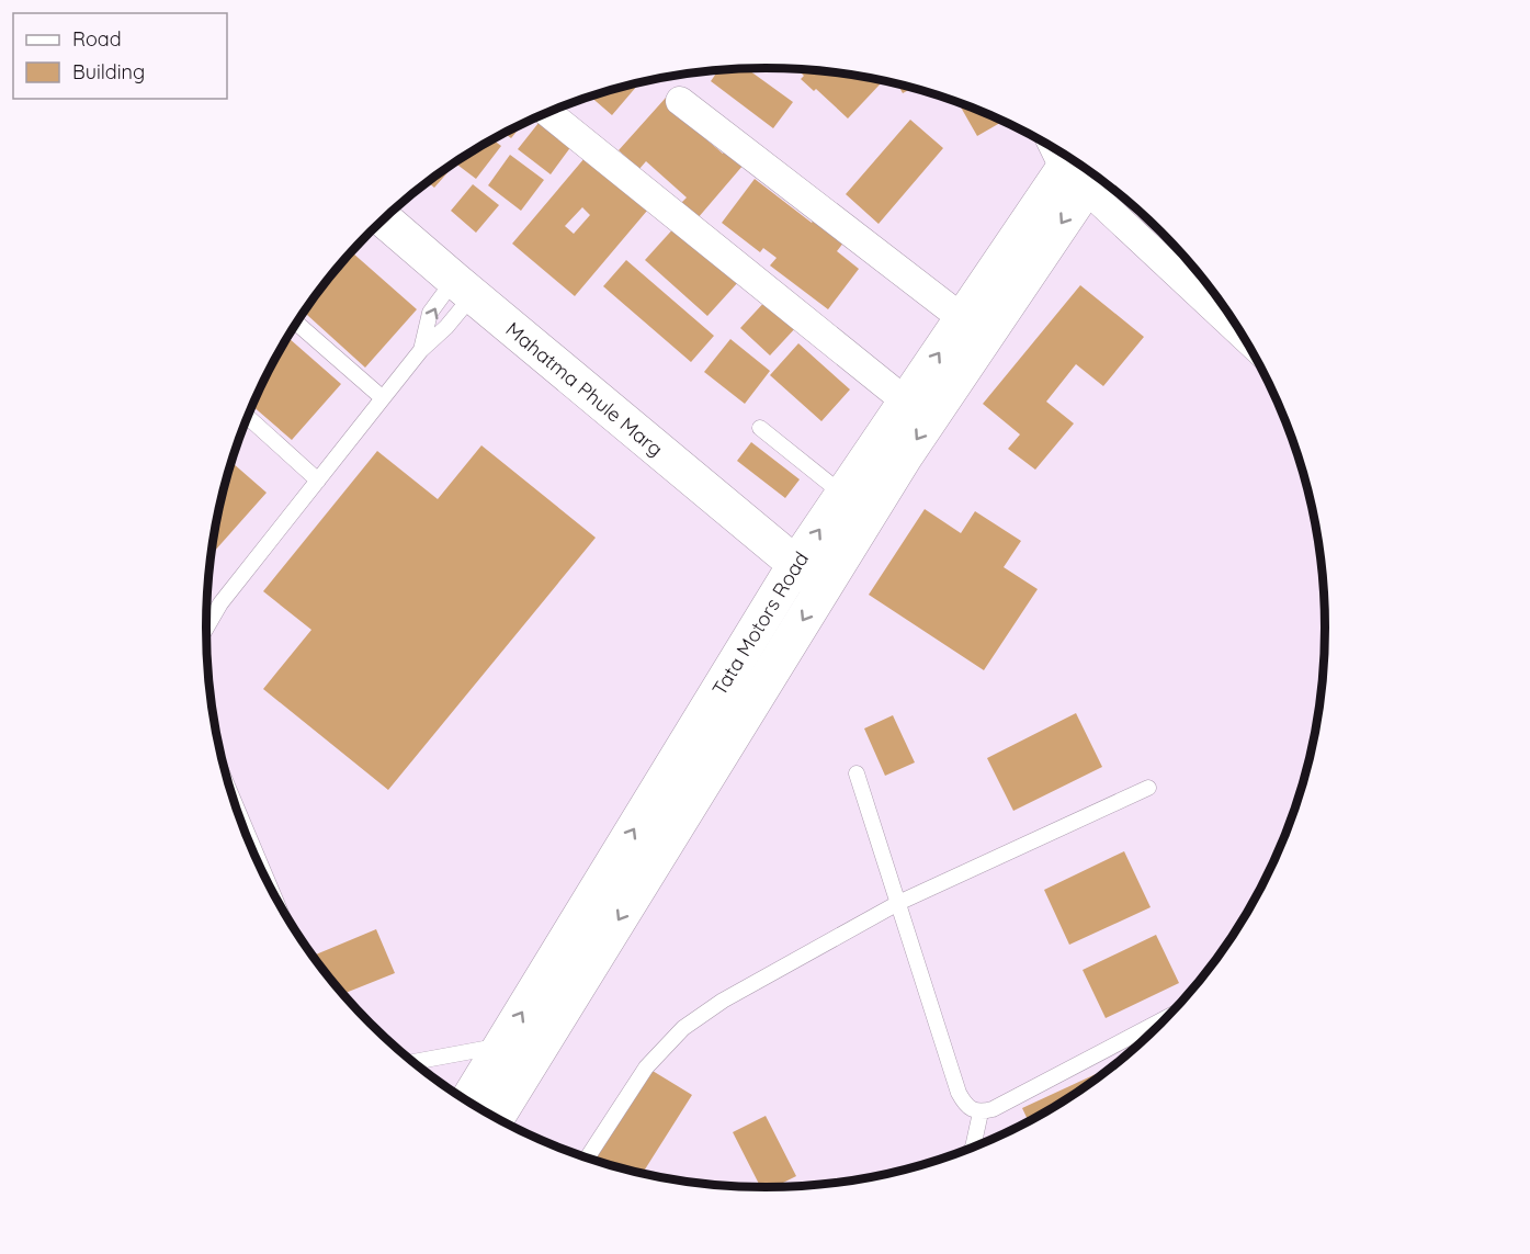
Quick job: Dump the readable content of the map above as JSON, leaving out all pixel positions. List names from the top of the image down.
{
  "streets": {
    "main road": ["Mahatma Phule Marg", "Tata Motors Road"]
  },
  "crossings": [
    ["Mahatma Phule Marg", "Tata Motors Road"]
  ],
  "legend": ["Road", "Building"]
}
